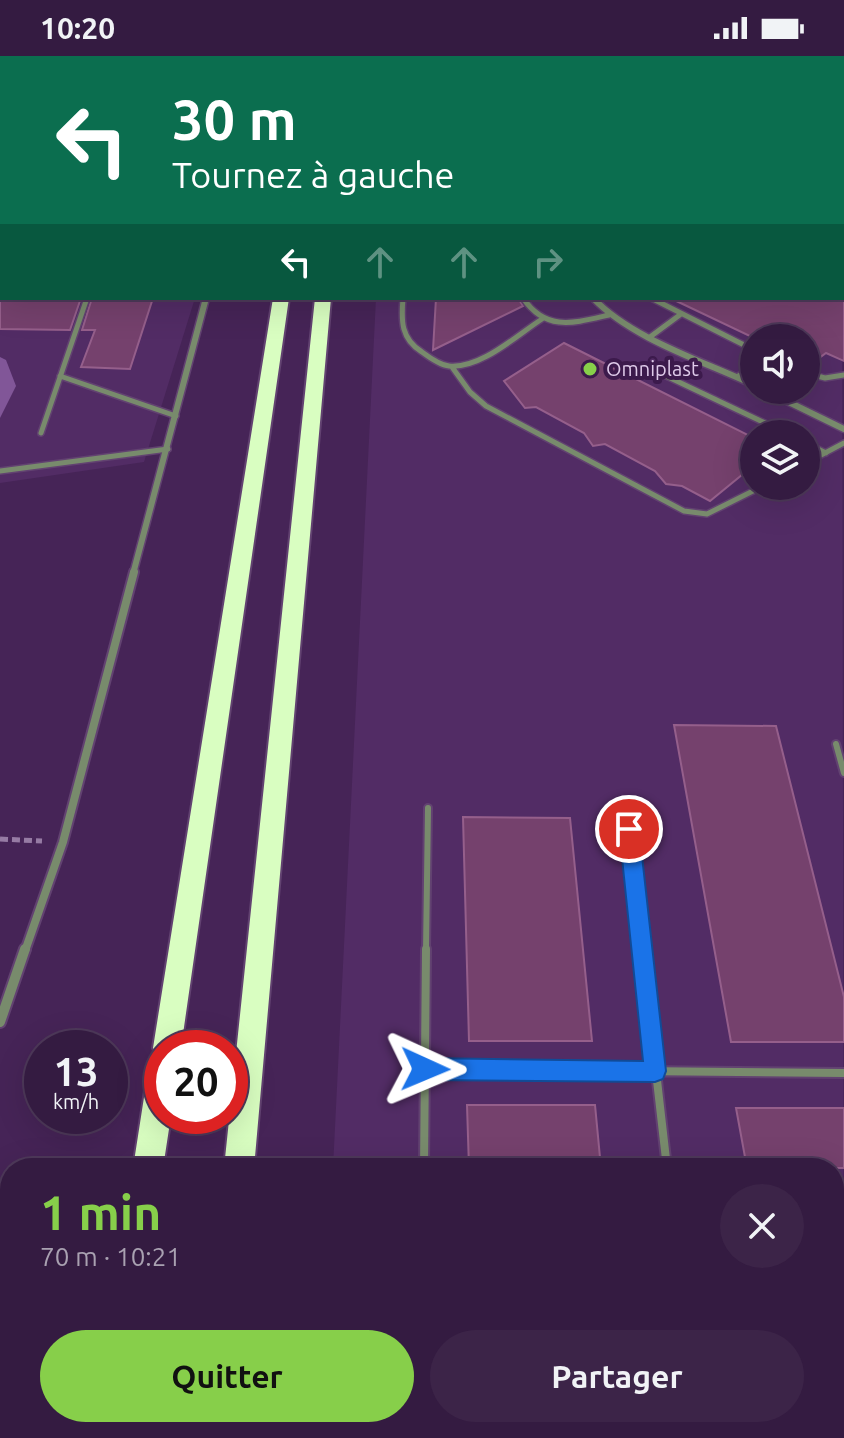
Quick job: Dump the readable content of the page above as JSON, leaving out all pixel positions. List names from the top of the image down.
{
  "places": ["Omniplast"],
  "page": {
    "status": "10:20",
    "turn": ["30 m", "Tournez à gauche"],
    "speed": "13 km/h",
    "limit": "20",
    "heading": ["1 min", "70 m · 10:21"],
    "buttons": ["Quitter", "Partager"]
  }
}
